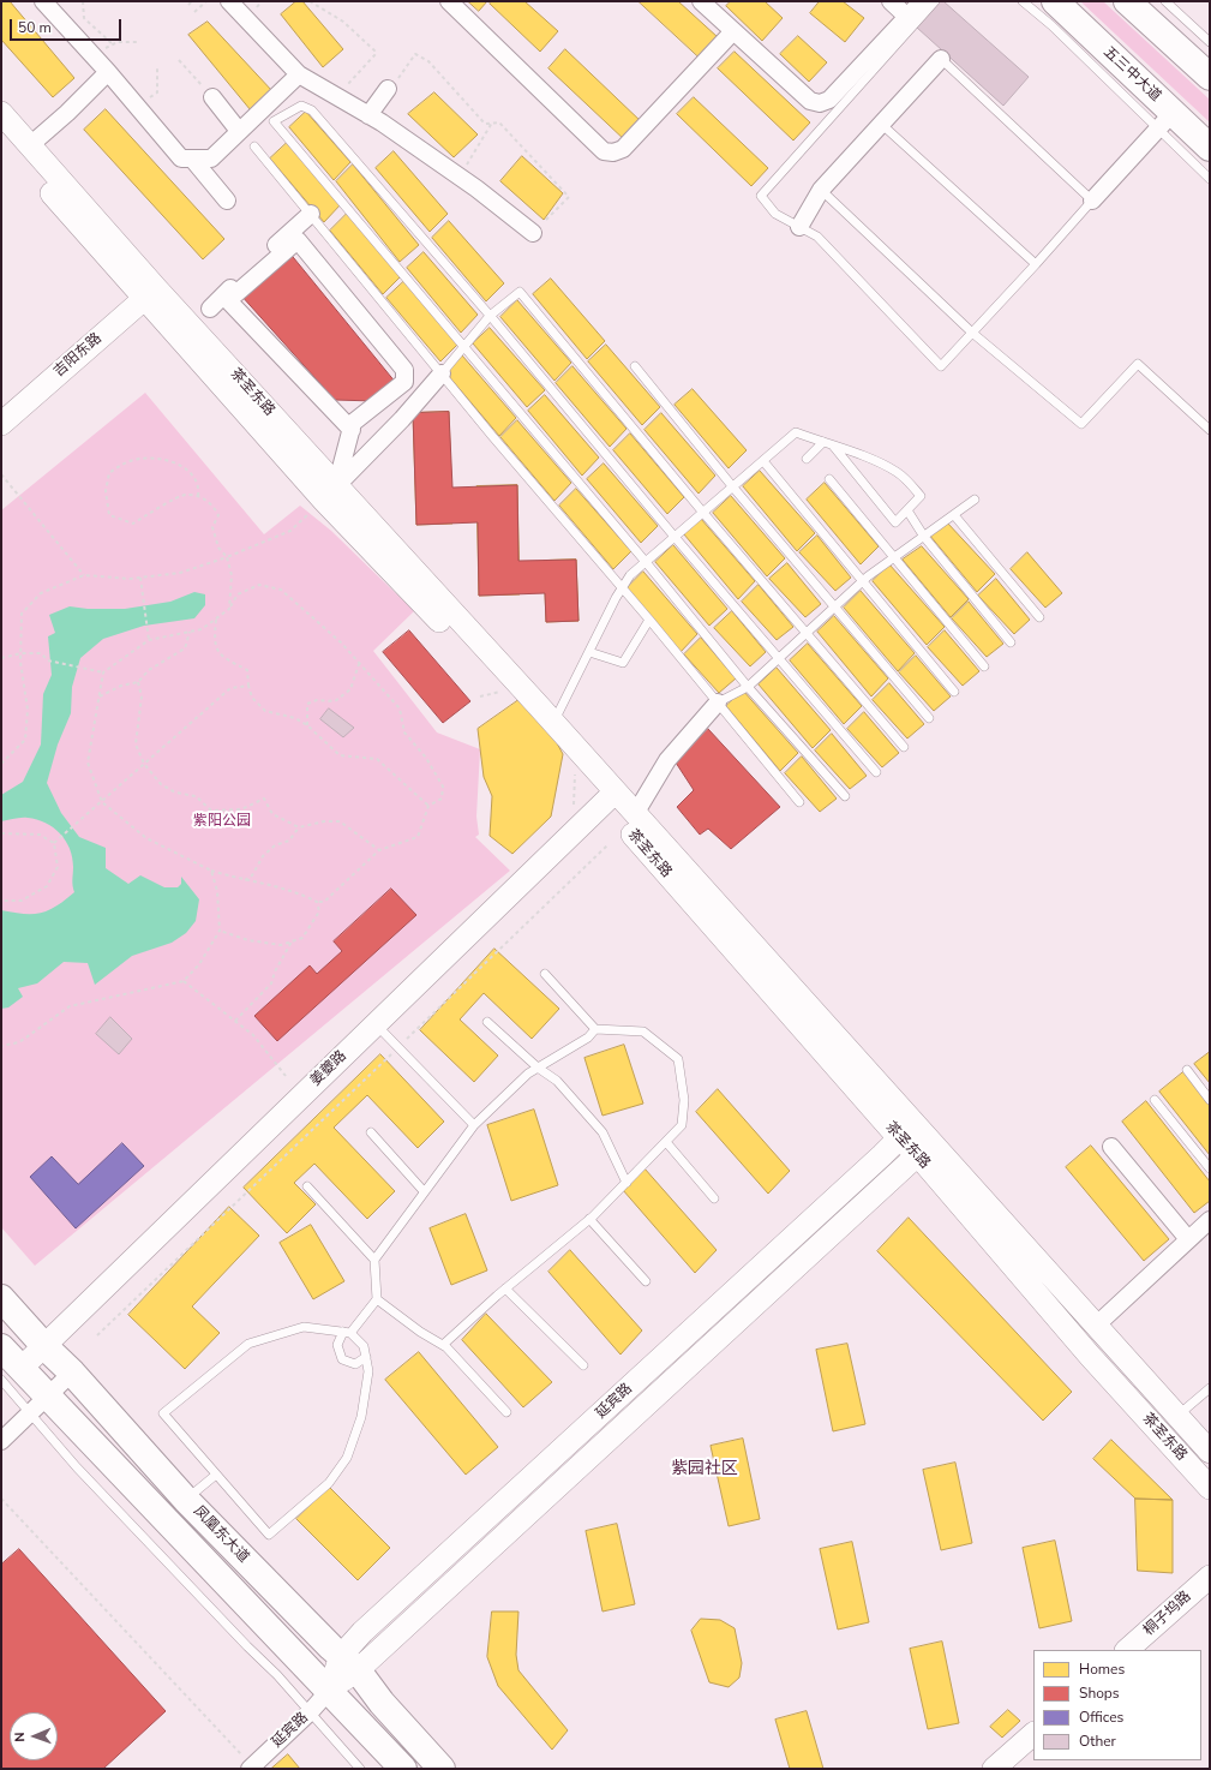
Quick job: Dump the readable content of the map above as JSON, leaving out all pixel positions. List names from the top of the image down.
{
  "streets": {
    "main road": [
      "五三中大道",
      "吉阳东路",
      "茶圣东路",
      "姜夔路",
      "延宾路",
      "凤凰东大道",
      "桐子坞路"
    ]
  },
  "crossings": [
    ["吉阳东路", "茶圣东路"],
    ["茶圣东路", "姜夔路"],
    ["茶圣东路", "延宾路"],
    ["姜夔路", "凤凰东大道"],
    ["延宾路", "凤凰东大道"]
  ],
  "districts": ["紫园社区"],
  "parks": ["紫阳公园"],
  "legend": [
    "Homes",
    "Shops",
    "Offices",
    "Other"
  ],
  "scale_bar": "50 m",
  "north": "left"
}
